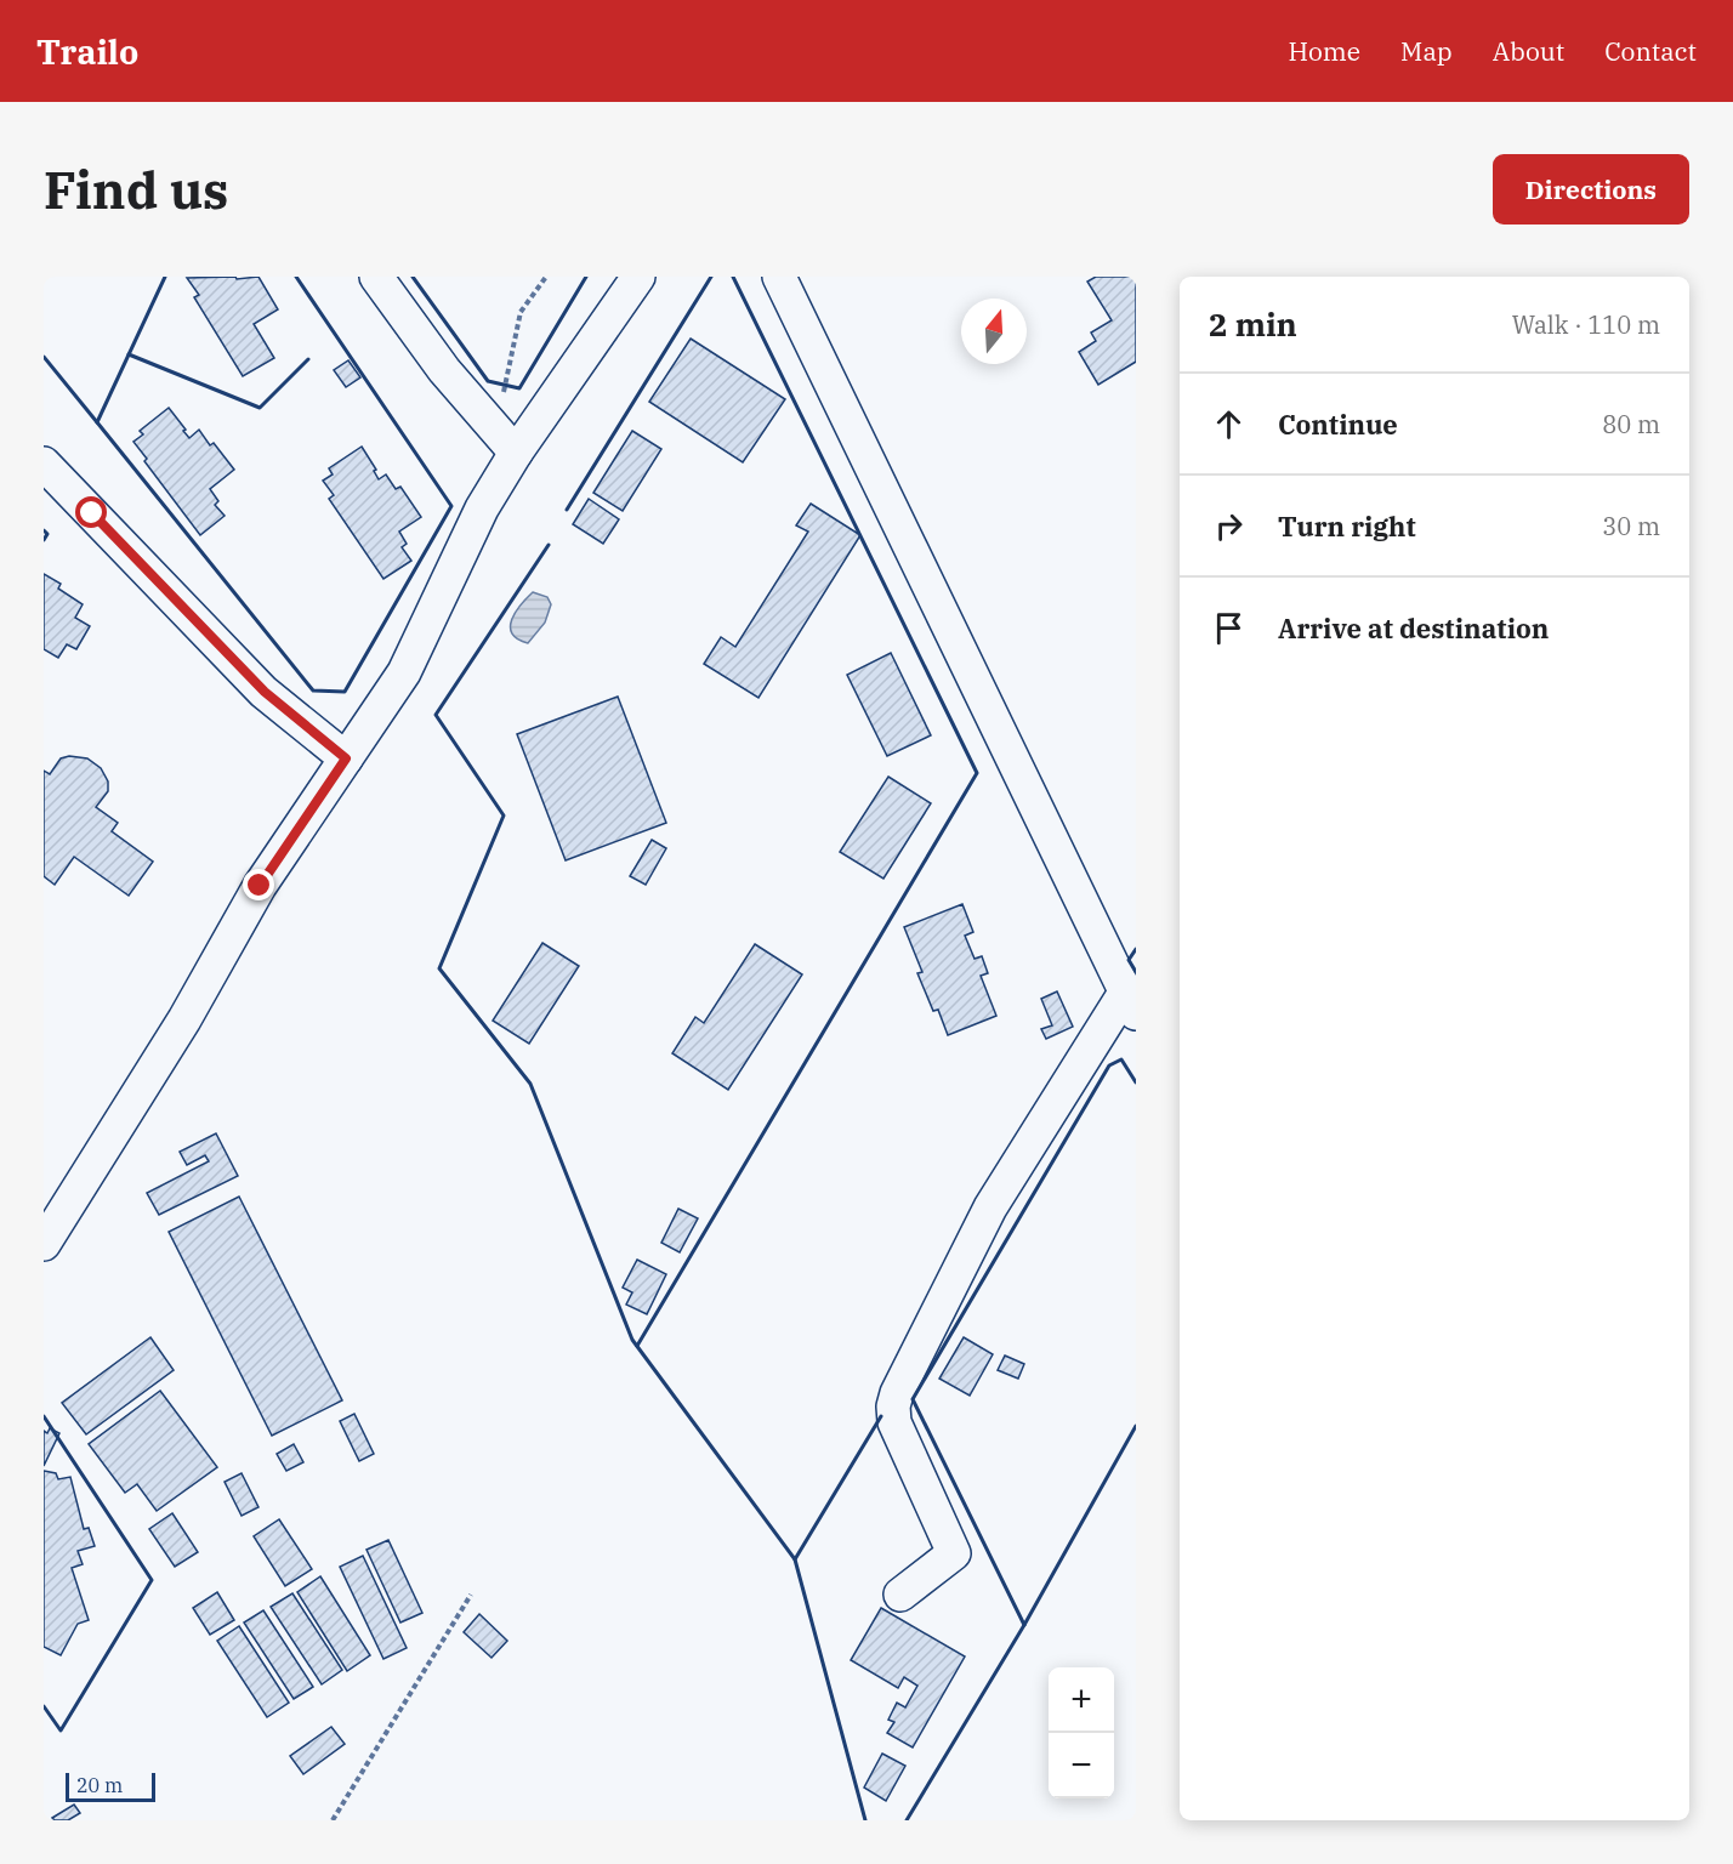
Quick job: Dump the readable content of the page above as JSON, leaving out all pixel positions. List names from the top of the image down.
{
  "scale_bar": "20 m",
  "north": "top",
  "page": {
    "header": "Trailo",
    "nav": [
      "Home",
      "Map",
      "About",
      "Contact"
    ],
    "buttons": "Directions",
    "title": "Find us",
    "heading": ["2 min", "Walk · 110 m"],
    "list": [
      ["Continue", "80 m"],
      ["Turn right", "30 m"],
      "Arrive at destination"
    ],
    "map_buttons": ["+", "−"],
    "scale": "20 m"
  }
}
